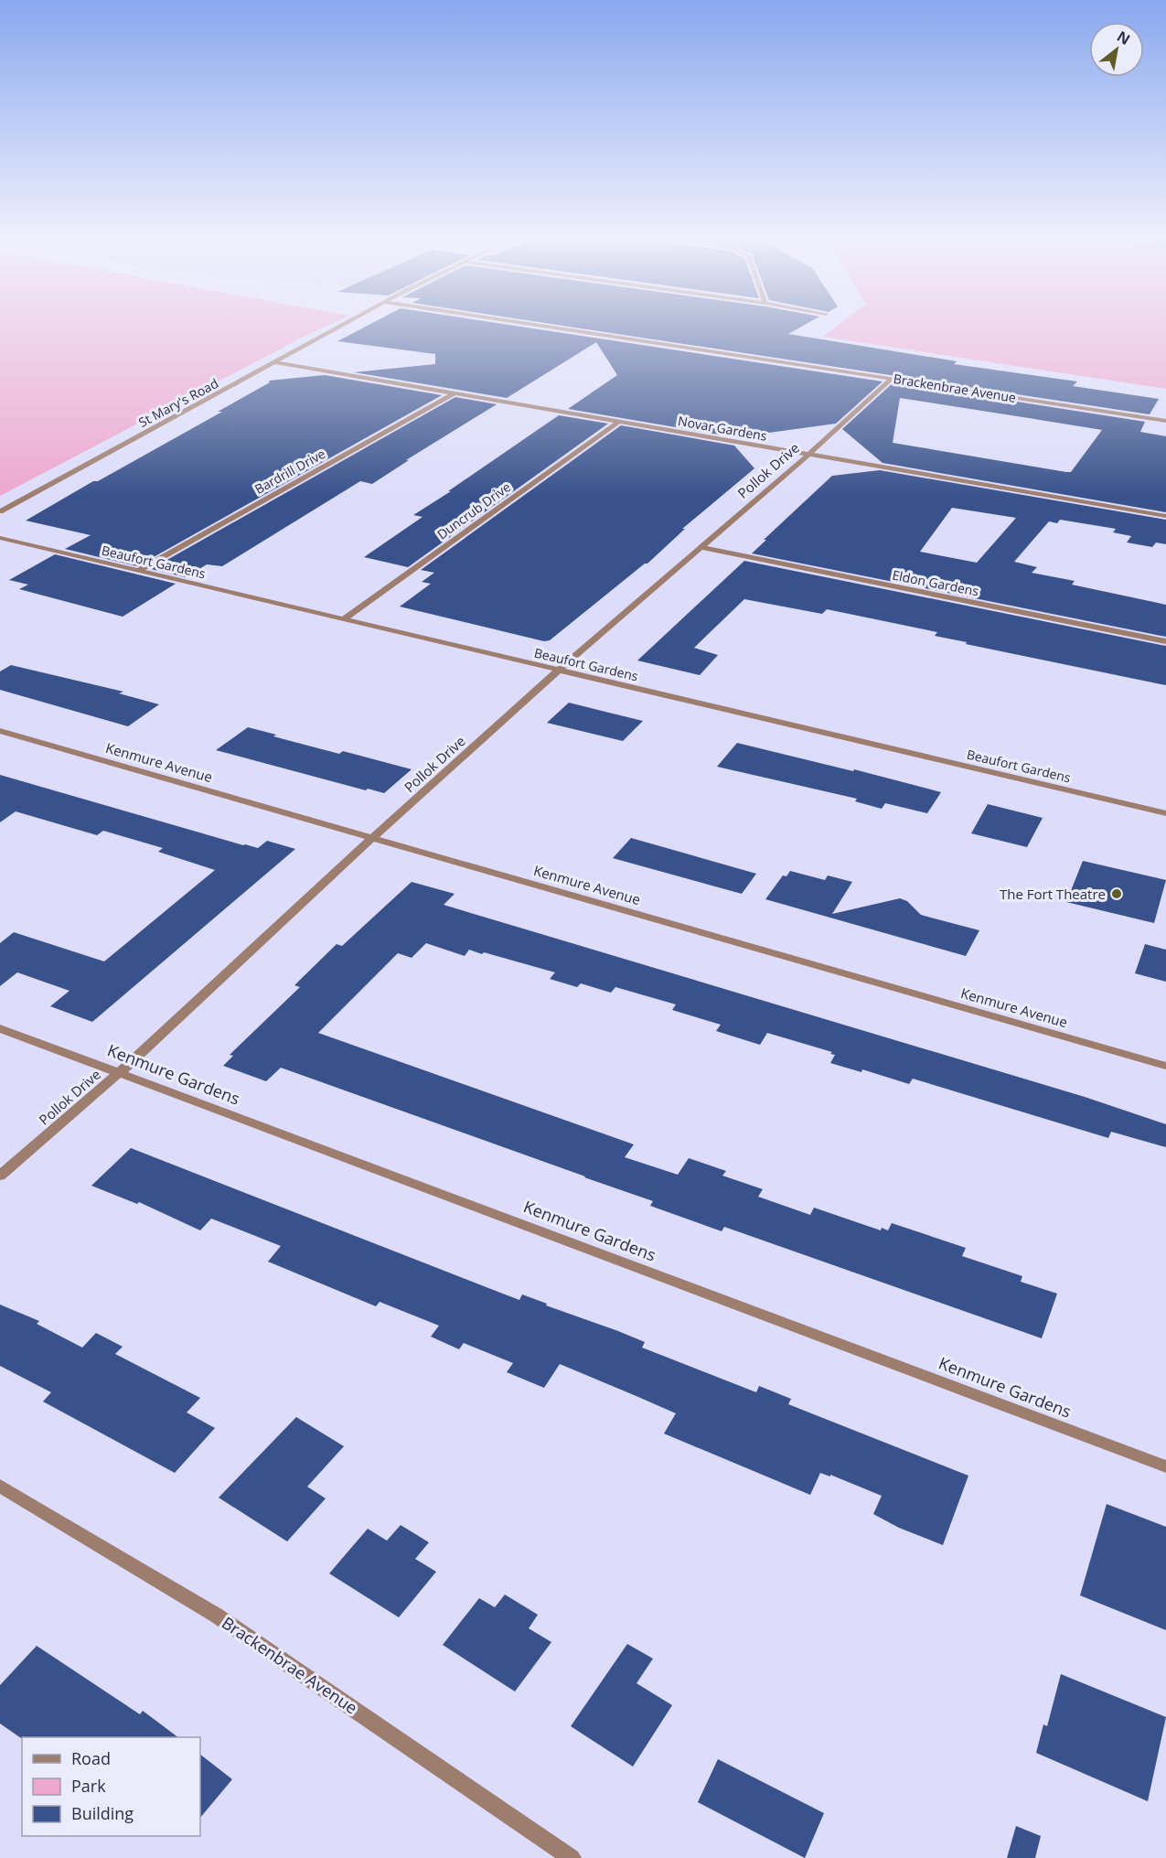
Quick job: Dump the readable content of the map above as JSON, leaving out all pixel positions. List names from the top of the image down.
{
  "streets": {
    "street": [
      "Brackenbrae Avenue",
      "St Mary's Road",
      "Novar Gardens",
      "Pollok Drive",
      "Bardrill Drive",
      "Duncrub Drive",
      "Beaufort Gardens",
      "Eldon Gardens",
      "Kenmure Avenue",
      "Kenmure Gardens"
    ]
  },
  "crossings": [
    ["Brackenbrae Avenue", "Pollok Drive"],
    ["St Mary's Road", "Novar Gardens"],
    ["Novar Gardens", "Pollok Drive"],
    ["Novar Gardens", "Bardrill Drive"],
    ["Novar Gardens", "Duncrub Drive"],
    ["Pollok Drive", "Beaufort Gardens"],
    ["Pollok Drive", "Eldon Gardens"],
    ["Pollok Drive", "Kenmure Avenue"],
    ["Pollok Drive", "Kenmure Gardens"],
    ["Bardrill Drive", "Beaufort Gardens"],
    ["Duncrub Drive", "Beaufort Gardens"]
  ],
  "places": ["The Fort Theatre"],
  "legend": ["Road", "Park", "Building"],
  "north": "top right"
}
